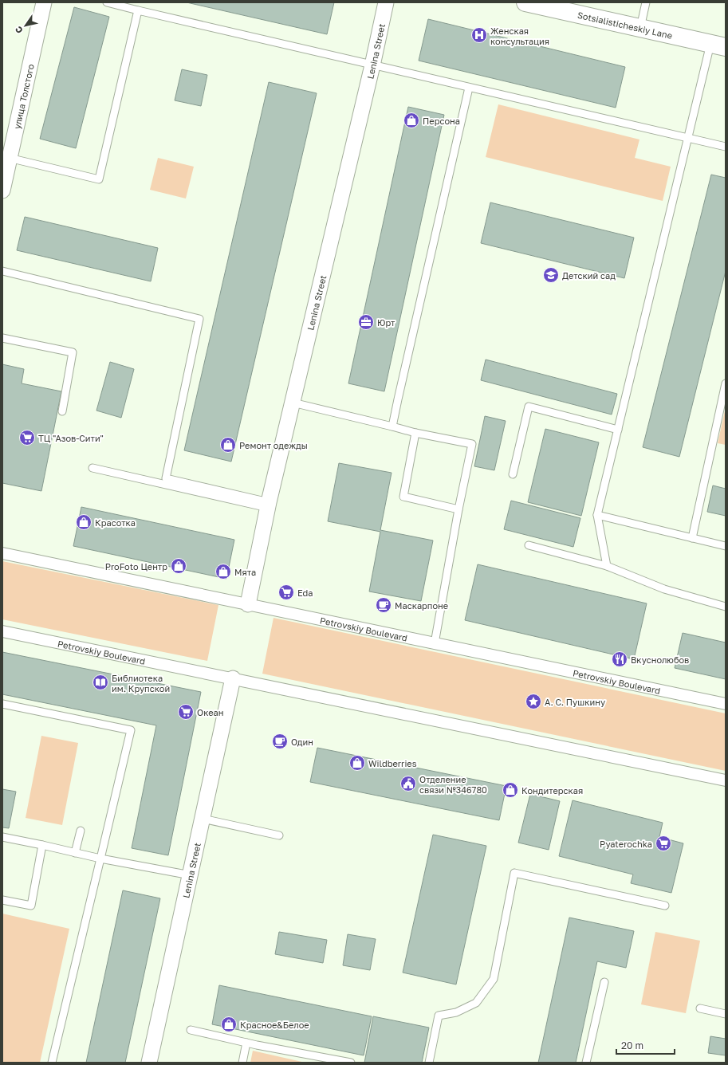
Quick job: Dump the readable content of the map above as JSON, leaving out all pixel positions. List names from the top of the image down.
{
  "streets": {
    "street": [
      "Sotsialisticheskiy Lane",
      "Lenina Street",
      "улица Толстого",
      "Petrovskiy Boulevard"
    ]
  },
  "crossings": [
    ["Lenina Street", "Petrovskiy Boulevard"]
  ],
  "places": {
    "hospital": ["Женская консультация"],
    "shop": [
      "Персона",
      "Ремонт одежды",
      "Красотка",
      "ProFoto Центр",
      "Мята",
      "Wildberries",
      "Кондитерская",
      "Красное&Белое"
    ],
    "school or university": ["Детский сад"],
    "office": ["Юрт"],
    "supermarket": [
      "ТЦ \"Азов-Сити\"",
      "Eda",
      "Океан",
      "Pyaterochka"
    ],
    "cafe": ["Маскарпоне", "Один"],
    "restaurant": ["Вкуснолюбов"],
    "library": ["Библиотека им. Крупской"],
    "place": ["А. С. Пушкину"],
    "public building": ["Отделение связи №346780"]
  },
  "scale_bar": "20 m",
  "north": "bottom left"
}
